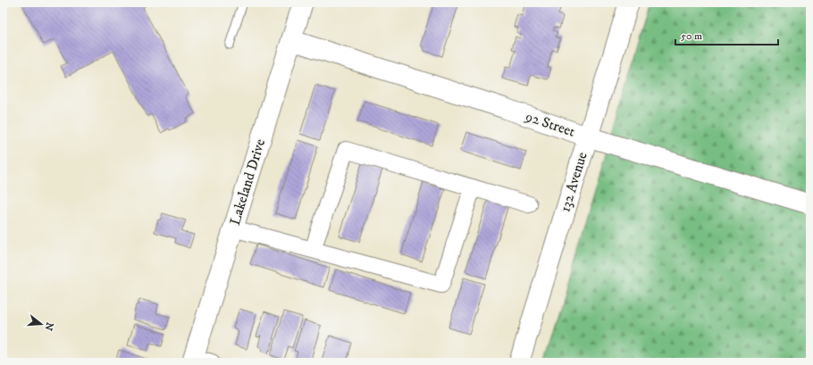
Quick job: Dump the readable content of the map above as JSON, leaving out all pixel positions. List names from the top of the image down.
{
  "streets": {
    "street": ["92 Street", "Lakeland Drive", "132 Avenue"]
  },
  "crossings": [
    ["92 Street", "Lakeland Drive"],
    ["92 Street", "132 Avenue"]
  ],
  "scale_bar": "50 m",
  "north": "right"
}
